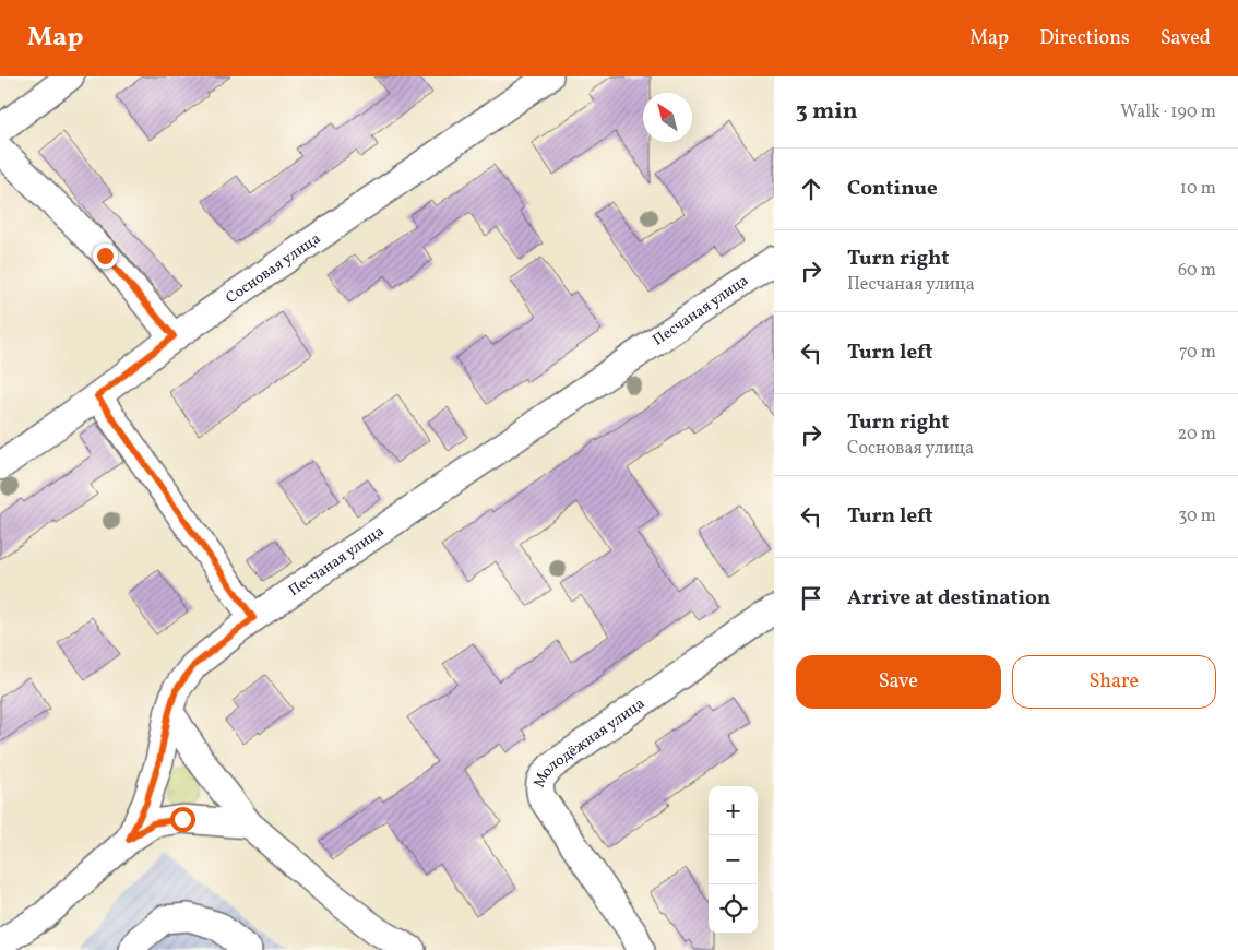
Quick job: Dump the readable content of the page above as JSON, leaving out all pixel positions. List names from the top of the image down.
{
  "streets": {
    "street": ["Сосновая улица", "Песчаная улица", "Молодёжная улица"]
  },
  "north": "top left",
  "page": {
    "header": "Map",
    "nav": ["Map", "Directions", "Saved"],
    "heading": ["3 min", "Walk · 190 m"],
    "list": [
      ["Continue", "10 m"],
      ["Turn right", "Песчаная улица", "60 m"],
      ["Turn left", "70 m"],
      ["Turn right", "Сосновая улица", "20 m"],
      ["Turn left", "30 m"],
      "Arrive at destination"
    ],
    "buttons": ["Save", "Share"],
    "map_buttons": ["+", "−"]
  }
}
